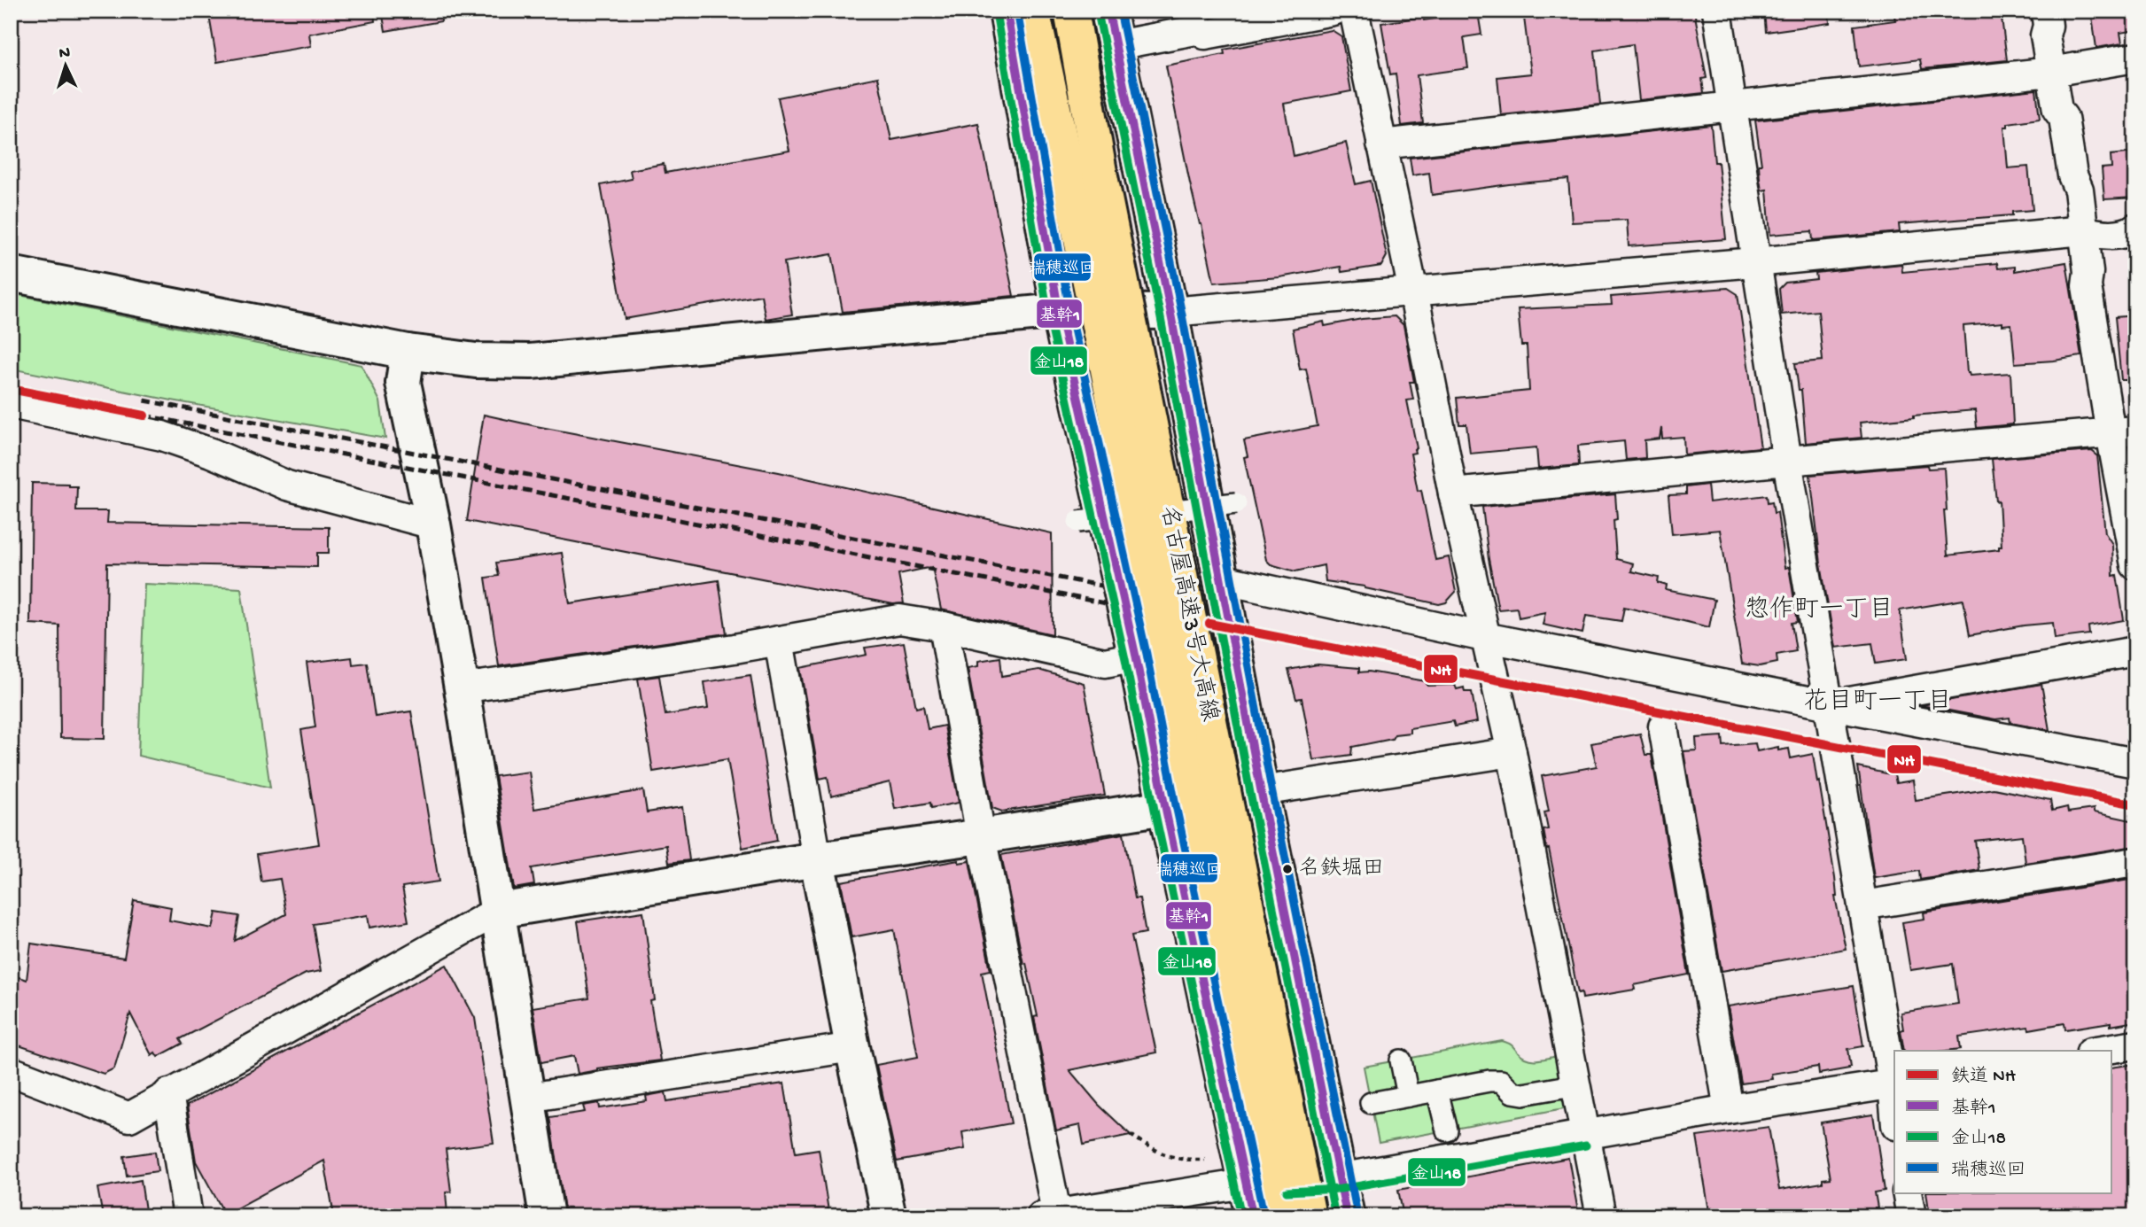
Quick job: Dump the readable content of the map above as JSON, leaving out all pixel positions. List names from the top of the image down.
{
  "streets": {
    "main road": ["名古屋高速3号大高線"]
  },
  "districts": ["惣作町一丁目", "花目町一丁目"],
  "places": ["名鉄堀田"],
  "lines": [
    "transit line 基幹1",
    "transit line 瑞穂巡回",
    "transit line 金山18",
    "rail line NH"
  ],
  "legend": [
    "鉄道 NH",
    "基幹1",
    "金山18",
    "瑞穂巡回"
  ],
  "north": "top"
}
